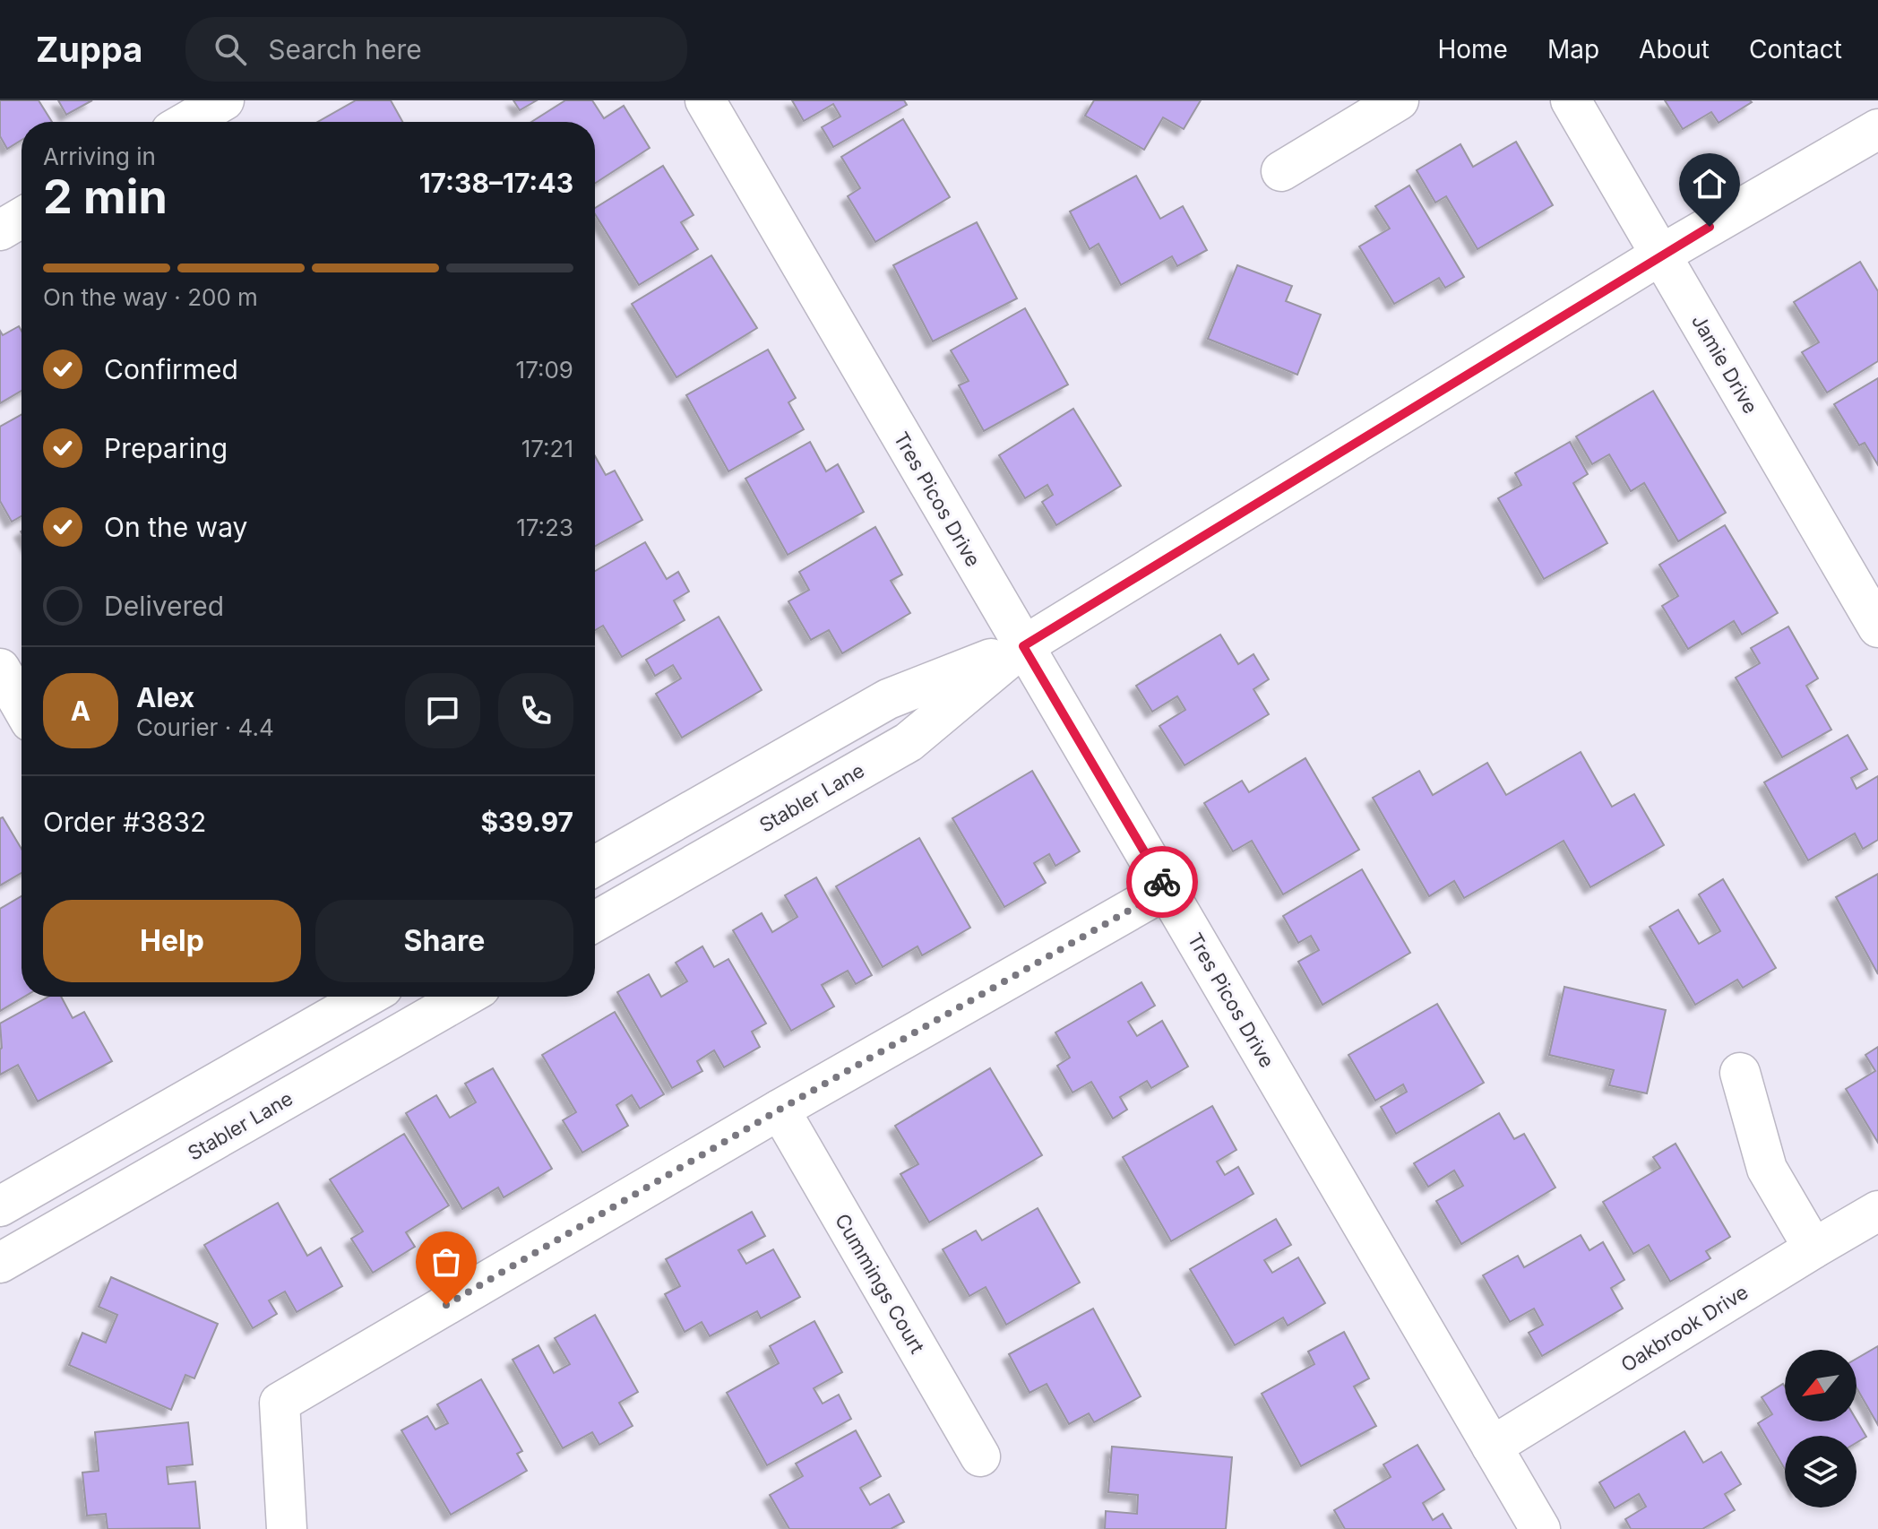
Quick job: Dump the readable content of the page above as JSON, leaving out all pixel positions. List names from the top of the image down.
{
  "streets": {
    "street": [
      "Jamie Drive",
      "Tres Picos Drive",
      "Stabler Lane",
      "Cummings Court",
      "Oakbrook Drive"
    ]
  },
  "crossings": [
    ["Jamie Drive", "Stabler Lane"],
    ["Tres Picos Drive", "Stabler Lane"],
    ["Tres Picos Drive", "Oakbrook Drive"]
  ],
  "north": "bottom left",
  "page": {
    "header": "Zuppa",
    "search": "Search here",
    "nav": [
      "Home",
      "Map",
      "About",
      "Contact"
    ],
    "heading": ["2 min", "Arriving in", "17:38–17:43"],
    "panel": [
      "Alex",
      "Courier · 4.4",
      "Order #3832",
      "$39.97"
    ],
    "bar": "On the way · 200 m",
    "list": [
      ["Confirmed", "17:09"],
      ["Preparing", "17:21"],
      ["On the way", "17:23"],
      "Delivered"
    ],
    "round": "A",
    "buttons": ["Help", "Share"]
  }
}
